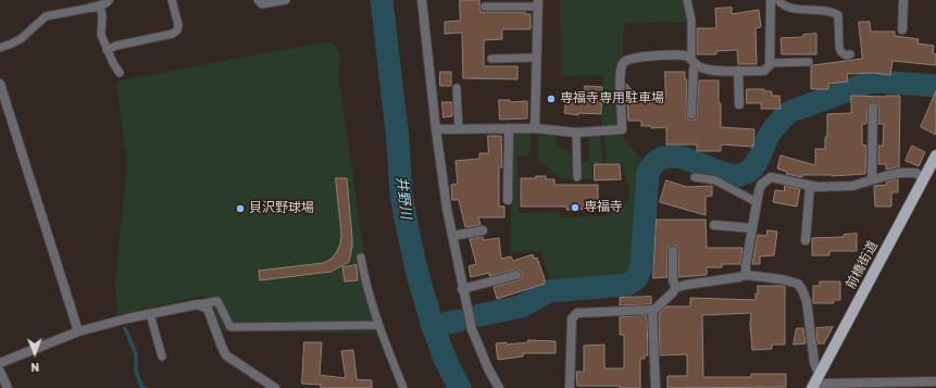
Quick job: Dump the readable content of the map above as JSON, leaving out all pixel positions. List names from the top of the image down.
{
  "streets": {
    "main road": ["前橋街道"]
  },
  "water": ["井野川"],
  "places": ["専福寺専用駐車場", "専福寺", "貝沢野球場"],
  "north": "bottom"
}
